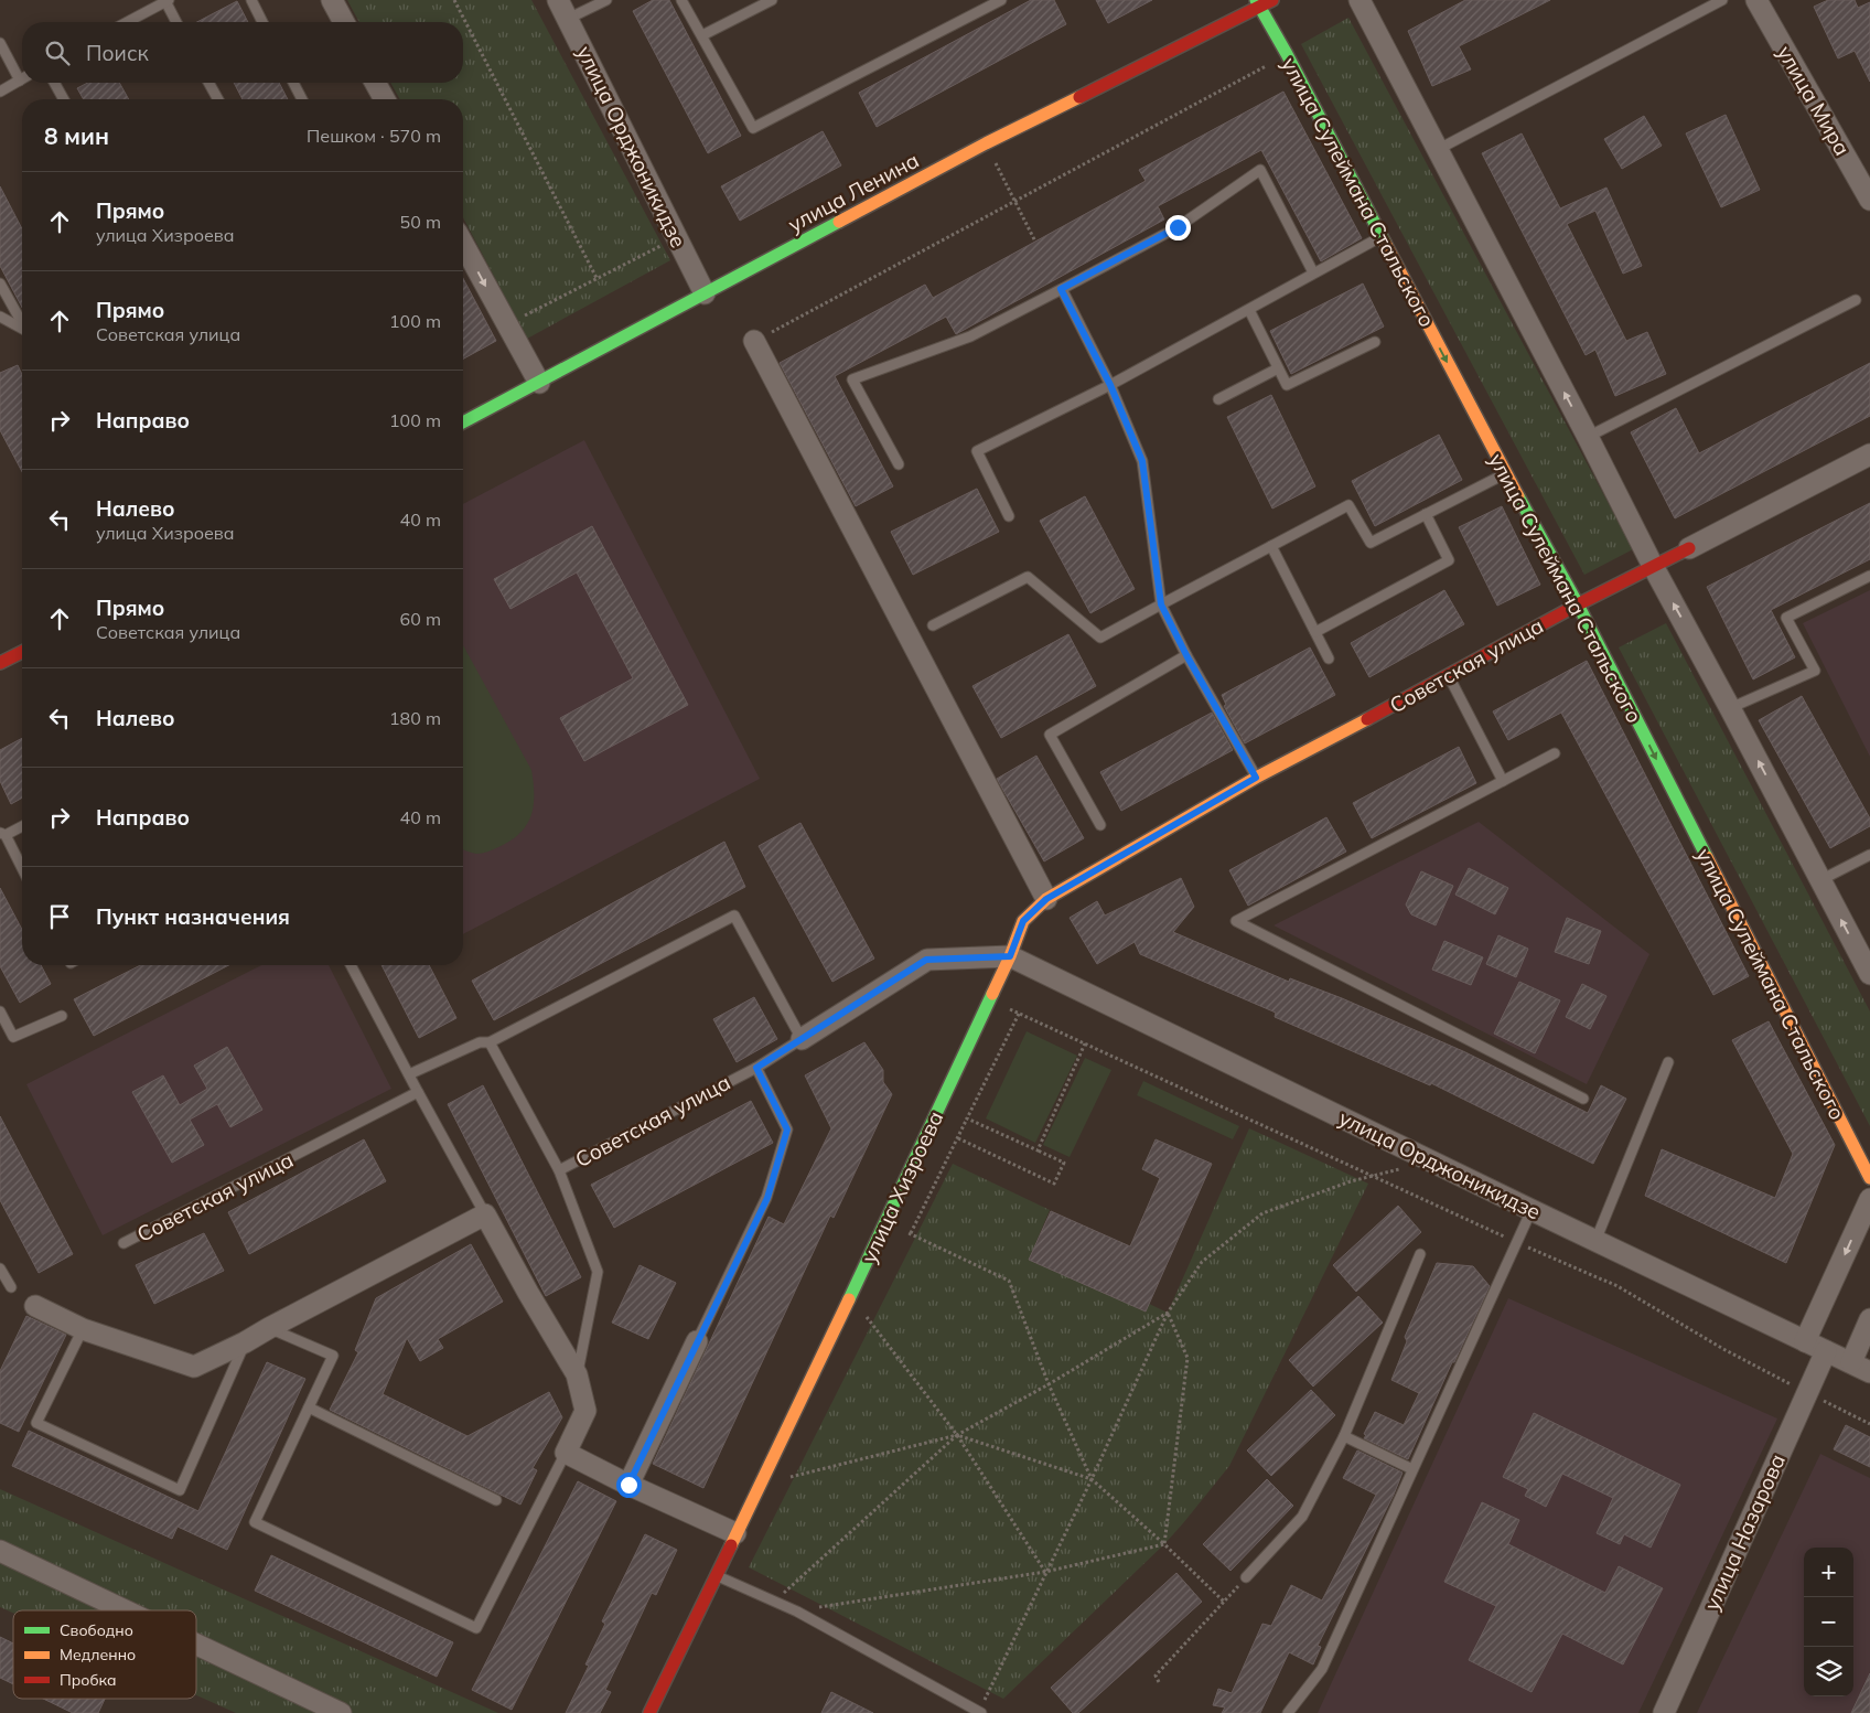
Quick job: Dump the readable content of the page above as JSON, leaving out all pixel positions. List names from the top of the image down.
{
  "streets": {
    "street": [
      "улица Мира",
      "улица Орджоникидзе",
      "улица Ленина",
      "улица Сулеймана Стальского",
      "Советская улица",
      "улица Хизроева",
      "улица Назарова"
    ]
  },
  "crossings": [
    ["улица Орджоникидзе", "улица Ленина"],
    ["улица Орджоникидзе", "улица Хизроева"],
    ["улица Орджоникидзе", "улица Назарова"],
    ["улица Ленина", "улица Сулеймана Стальского"],
    ["улица Сулеймана Стальского", "Советская улица"],
    ["Советская улица", "улица Хизроева"]
  ],
  "legend": ["Свободно", "Медленно", "Пробка"],
  "page": {
    "search": "Поиск",
    "heading": ["8 мин", "Пешком · 570 m"],
    "list": [
      ["Прямо", "улица Хизроева", "50 m"],
      ["Прямо", "Советская улица", "100 m"],
      ["Направо", "100 m"],
      ["Налево", "улица Хизроева", "40 m"],
      ["Прямо", "Советская улица", "60 m"],
      ["Налево", "180 m"],
      ["Направо", "40 m"],
      "Пункт назначения"
    ],
    "map_buttons": ["+", "−"]
  }
}
